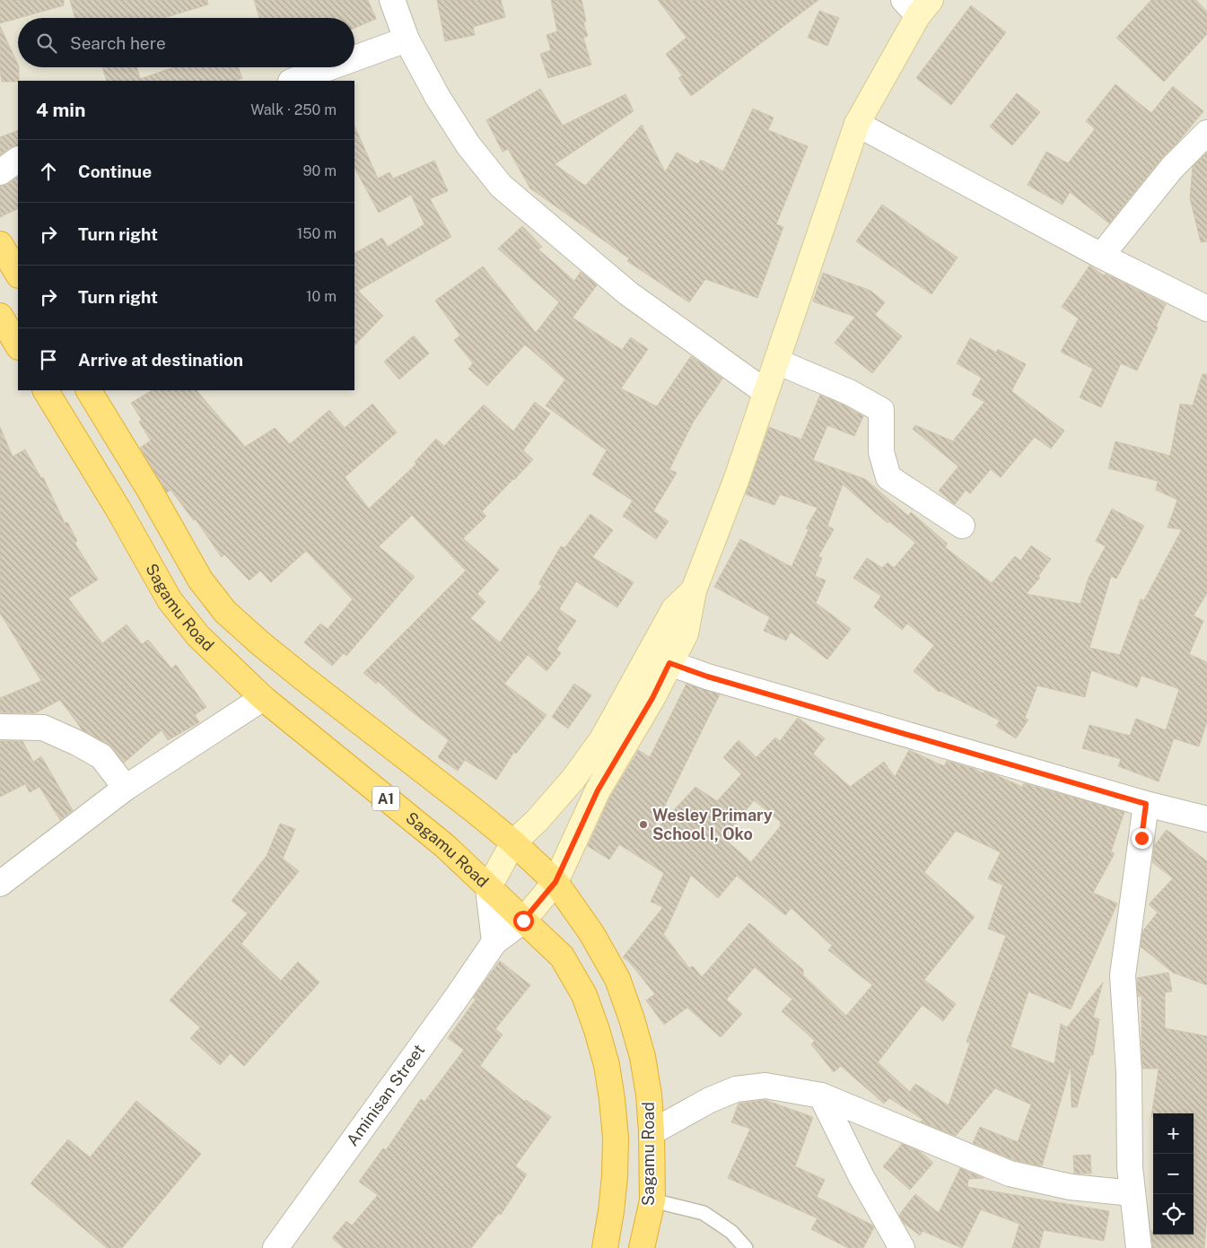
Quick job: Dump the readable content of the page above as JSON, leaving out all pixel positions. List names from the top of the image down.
{
  "streets": {
    "highway": ["Sagamu Road", "A1"],
    "street": ["Aminisan Street"]
  },
  "crossings": [
    ["Sagamu Road", "Aminisan Street"]
  ],
  "places": ["Wesley Primary School I, Oko"],
  "page": {
    "search": "Search here",
    "heading": ["4 min", "Walk · 250 m"],
    "list": [
      ["Continue", "90 m"],
      ["Turn right", "150 m"],
      ["Turn right", "10 m"],
      "Arrive at destination"
    ],
    "map_buttons": ["+", "−"]
  }
}
